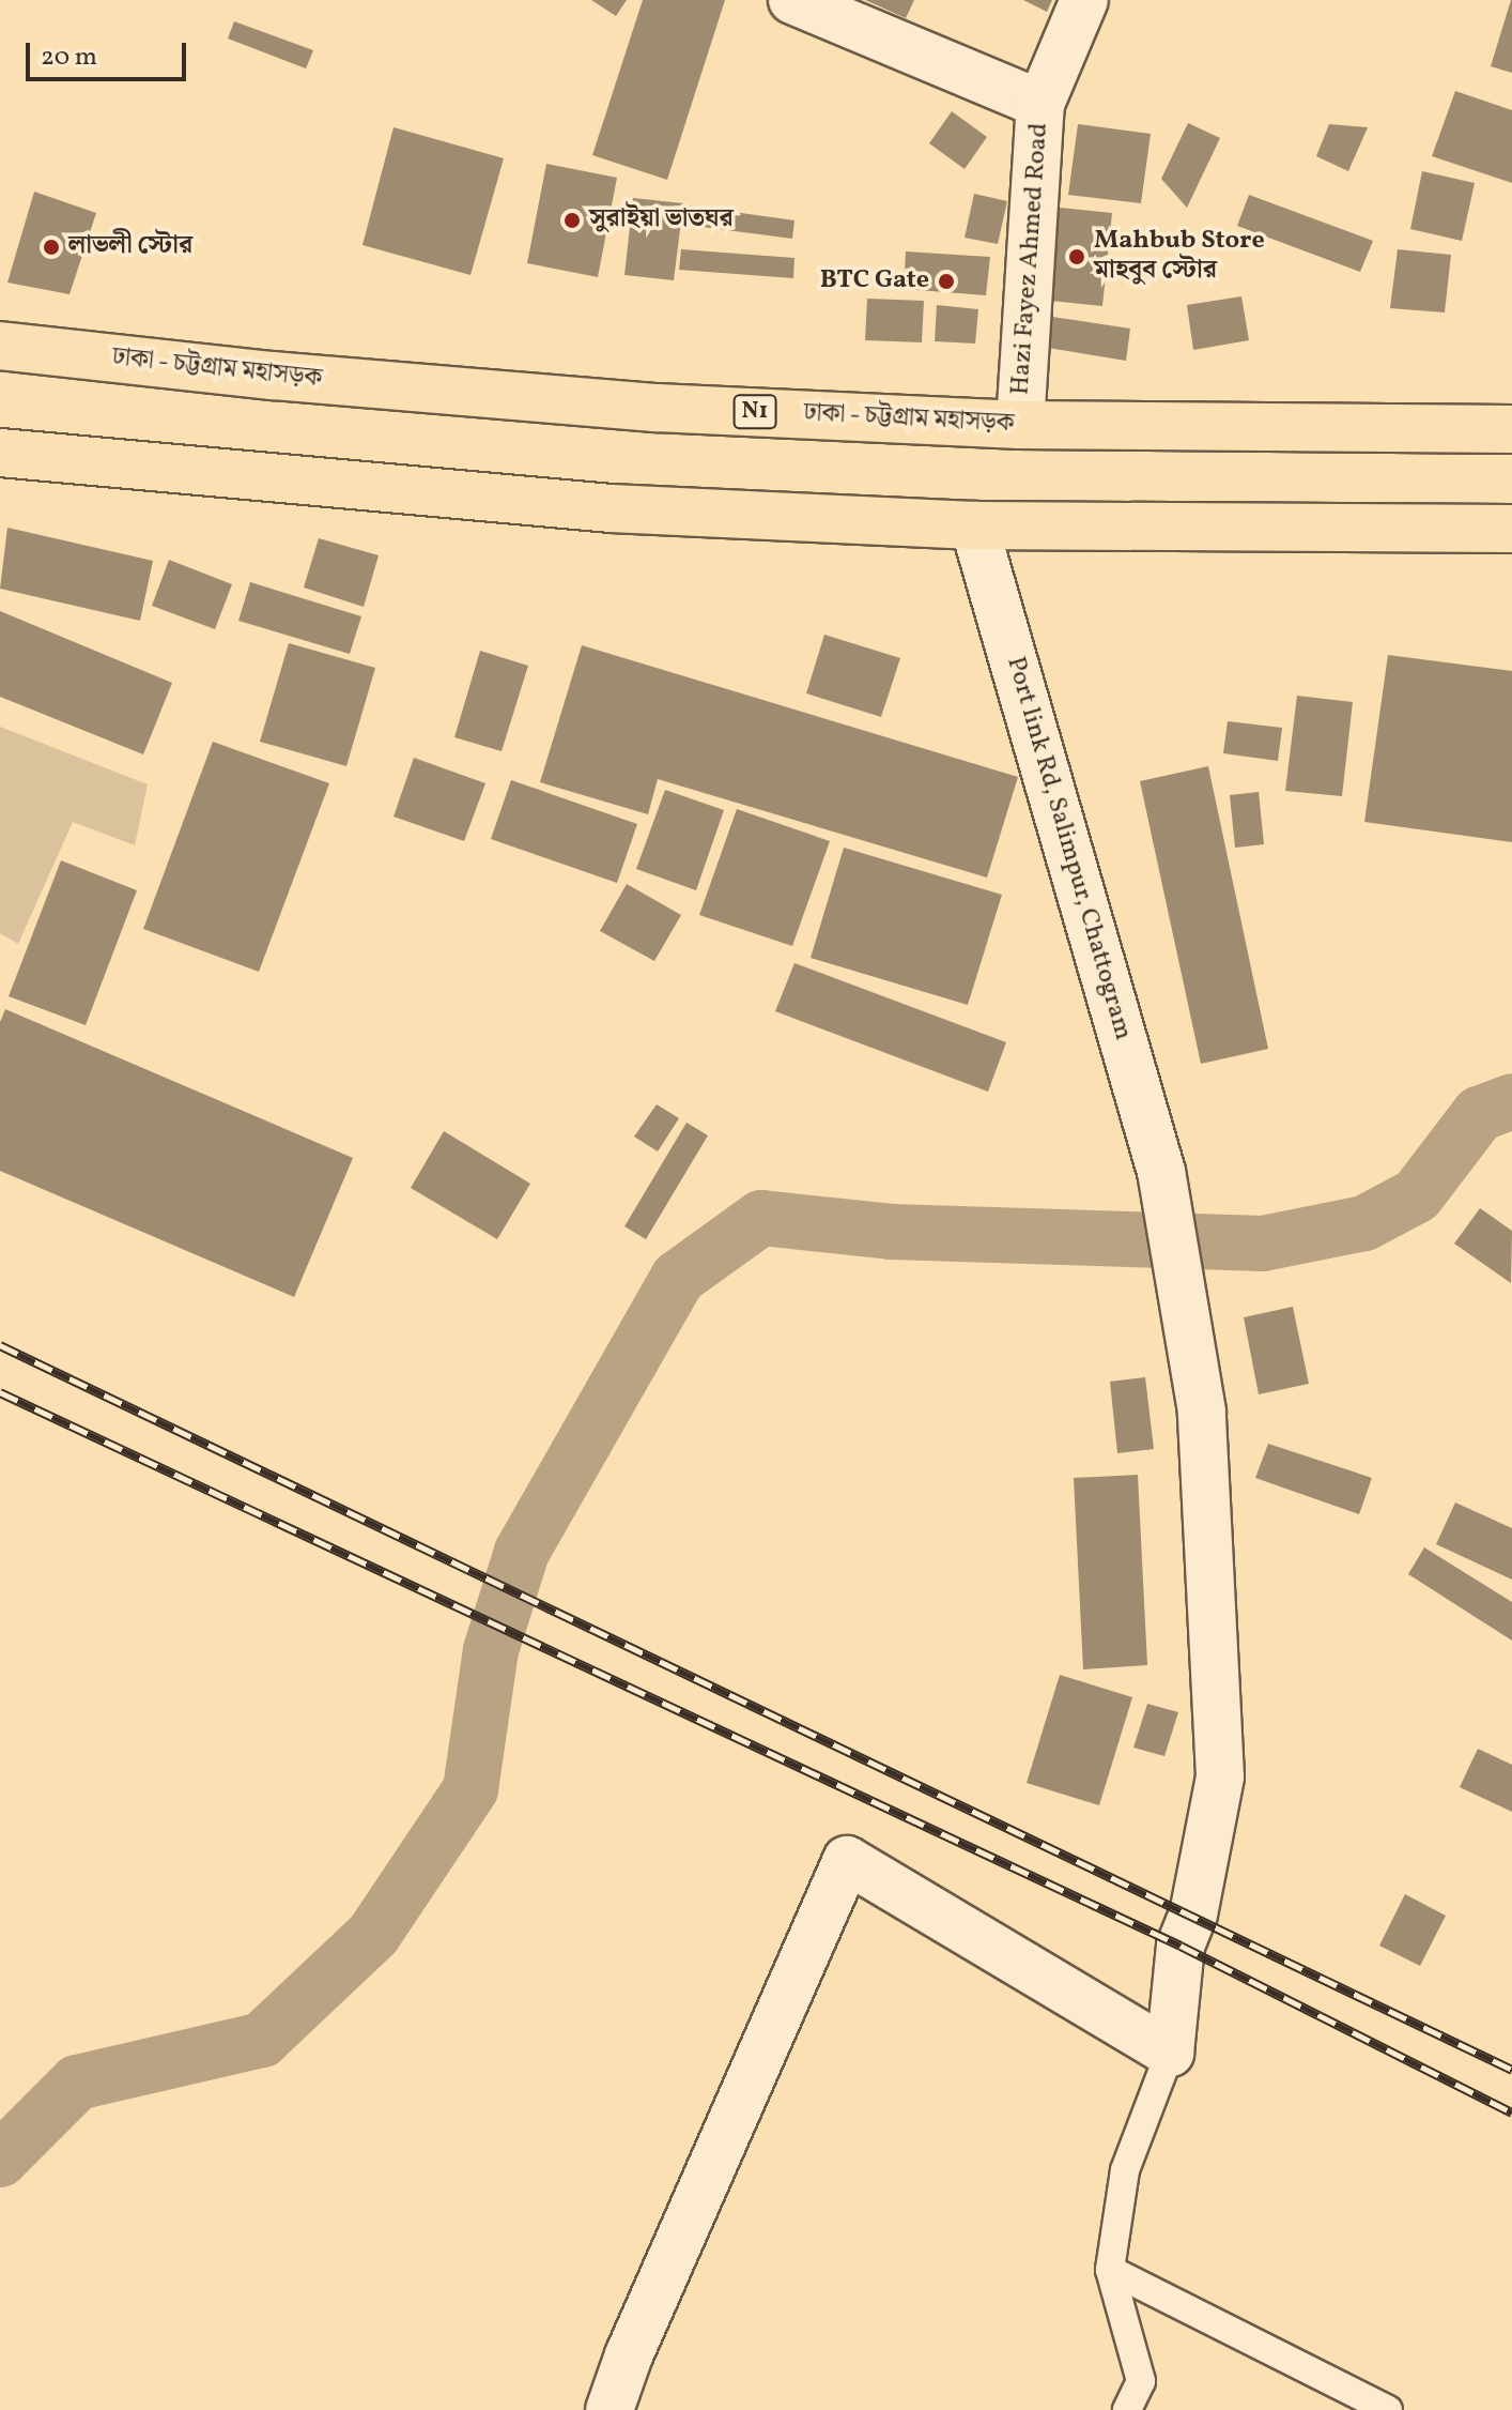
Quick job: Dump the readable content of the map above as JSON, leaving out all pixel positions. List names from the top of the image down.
{
  "streets": {
    "highway": ["ঢাকা - চট্টগ্রাম মহাসড়ক", "N1"],
    "street": ["Hazi Fayez Ahmed Road", "Port link Rd, Salimpur, Chattogram"]
  },
  "crossings": [
    ["Hazi Fayez Ahmed Road", "ঢাকা - চট্টগ্রাম মহাসড়ক"]
  ],
  "places": [
    "সুরাইয়া ভাতঘর",
    "লাভলী স্টোর",
    "Mahbub Store মাহবুব স্টোর",
    "BTC Gate"
  ],
  "scale_bar": "20 m"
}
